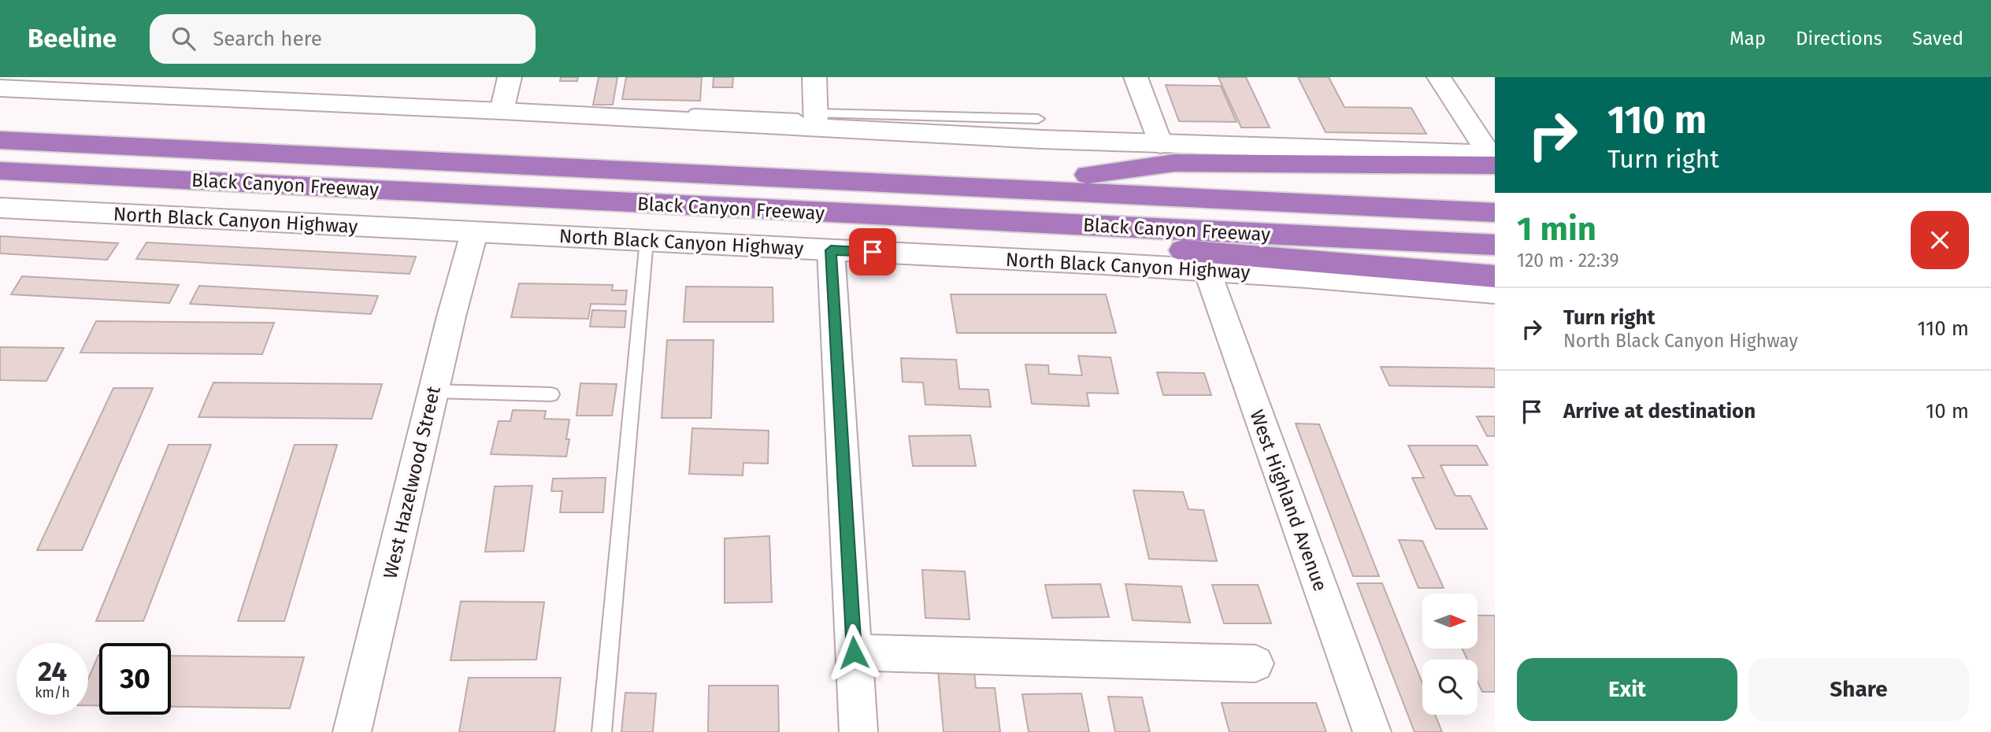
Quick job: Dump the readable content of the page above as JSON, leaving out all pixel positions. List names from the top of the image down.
{
  "streets": {
    "highway": ["Black Canyon Freeway"],
    "main road": ["North Black Canyon Highway", "West Hazelwood Street", "West Highland Avenue"]
  },
  "crossings": [
    ["North Black Canyon Highway", "West Hazelwood Street"],
    ["North Black Canyon Highway", "West Highland Avenue"]
  ],
  "north": "right",
  "page": {
    "header": "Beeline",
    "search": "Search here",
    "nav": ["Map", "Directions", "Saved"],
    "turn": ["110 m", "Turn right"],
    "heading": ["1 min", "120 m · 22:39"],
    "list": [
      {
        "name": "Turn right",
        "note": "North Black Canyon Highway",
        "value": "110 m"
      },
      {
        "name": "Arrive at destination",
        "value": "10 m"
      }
    ],
    "speed": "24 km/h",
    "limit": "30",
    "buttons": ["Exit", "Share"]
  }
}
